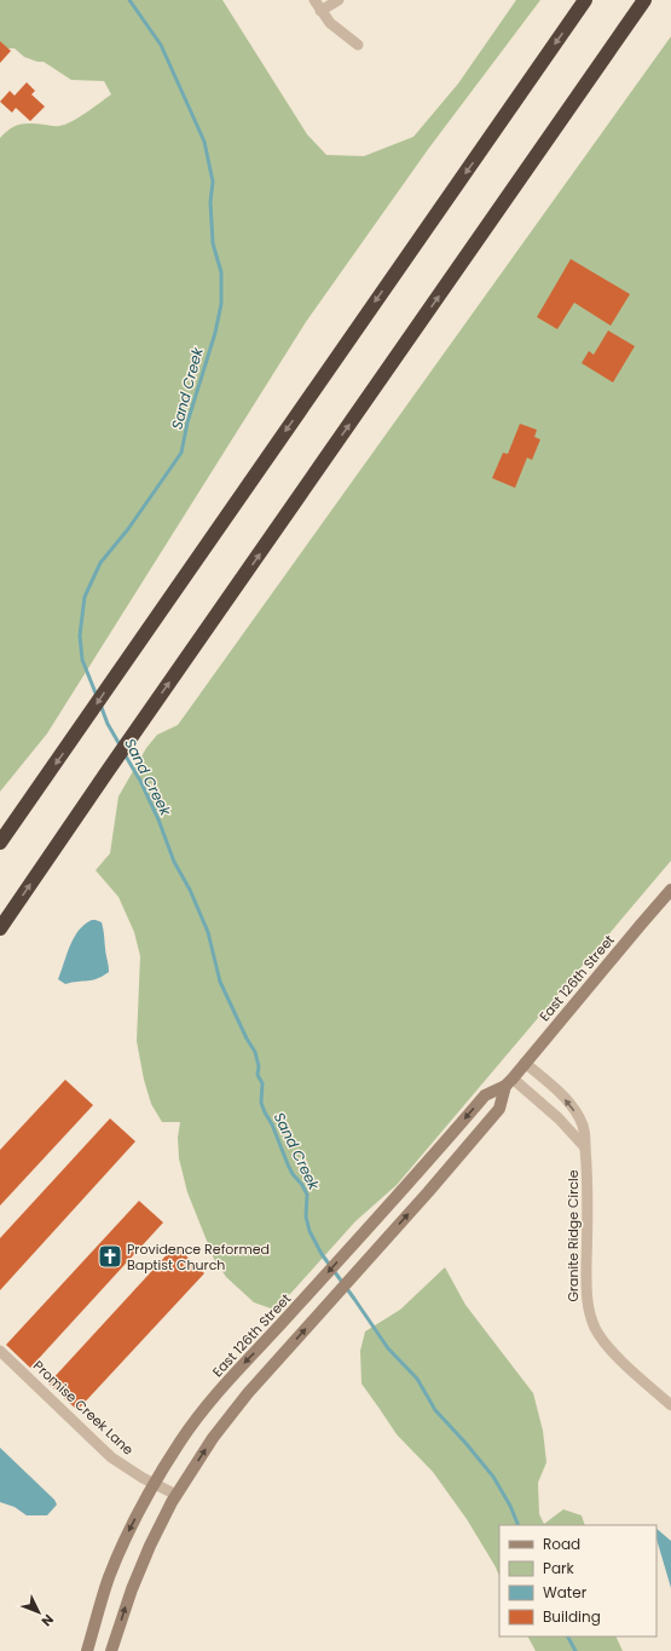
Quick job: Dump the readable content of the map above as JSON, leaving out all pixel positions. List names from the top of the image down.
{
  "streets": {
    "main road": ["East 126th Street"],
    "street": ["Granite Ridge Circle", "Promise Creek Lane"]
  },
  "crossings": [
    ["East 126th Street", "Granite Ridge Circle"],
    ["East 126th Street", "Promise Creek Lane"]
  ],
  "water": ["Sand Creek"],
  "places": {
    "church": ["Providence Reformed Baptist Church"]
  },
  "legend": [
    "Road",
    "Park",
    "Water",
    "Building"
  ],
  "north": "bottom right"
}
